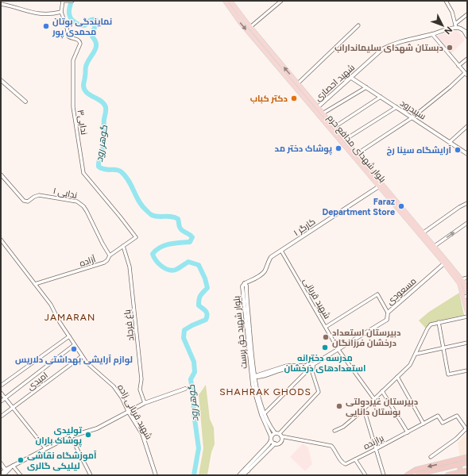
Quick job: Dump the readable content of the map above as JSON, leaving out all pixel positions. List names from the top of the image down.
{
  "streets": {
    "main road": ["بلوار شهدای مدافع حرم"],
    "street": [
      "شهید احصاری",
      "سپیدرود",
      "ندایی۳",
      "ندایی ۱",
      "کارگر ۱",
      "آزاده",
      "مسعودی",
      "شهید قربانی",
      "باغ فرجاد",
      "بلوار شهید حق پرست",
      "امیدی",
      "شهید قربانی زاده",
      "برازنده"
    ]
  },
  "crossings": [
    ["شهید احصاری", "سپیدرود"],
    ["شهید احصاری", "بلوار شهدای مدافع حرم"],
    ["ندایی۳", "آزاده"],
    ["بلوار شهدای مدافع حرم", "کارگر ۱"],
    ["بلوار شهدای مدافع حرم", "مسعودی"],
    ["ندایی ۱", "آزاده"],
    ["کارگر ۱", "شهید قربانی"],
    ["کارگر ۱", "بلوار شهید حق پرست"],
    ["آزاده", "باغ فرجاد"],
    ["آزاده", "شهید قربانی زاده"],
    ["مسعودی", "شهید قربانی"],
    ["بلوار شهید حق پرست", "برازنده"],
    ["امیدی", "شهید قربانی زاده"]
  ],
  "districts": ["JAMARAN", "SHAHRAK GHODS"],
  "water": ["گوهر رود"],
  "places": [
    "نمایندگی بوتان محمدی پور",
    "دبستان شهدای سلیمانداراب",
    "دکتر کباب",
    "پوشاک دختر مد",
    "آرایشگاه سینا رخ",
    "Faraz Department Store",
    "دبیرستان استعداد درخشان فرزانگان",
    "مدرسه دخترانه استعدادهای درخشان",
    "لوازم آرایشی بهداشتی دلاریس",
    "دبیرستان غیردولتی بوستان دانایی",
    "تولیدی پوشاک باران",
    "آموزشگاه نقاشی لیلیکی گالری"
  ],
  "north": "bottom right"
}
